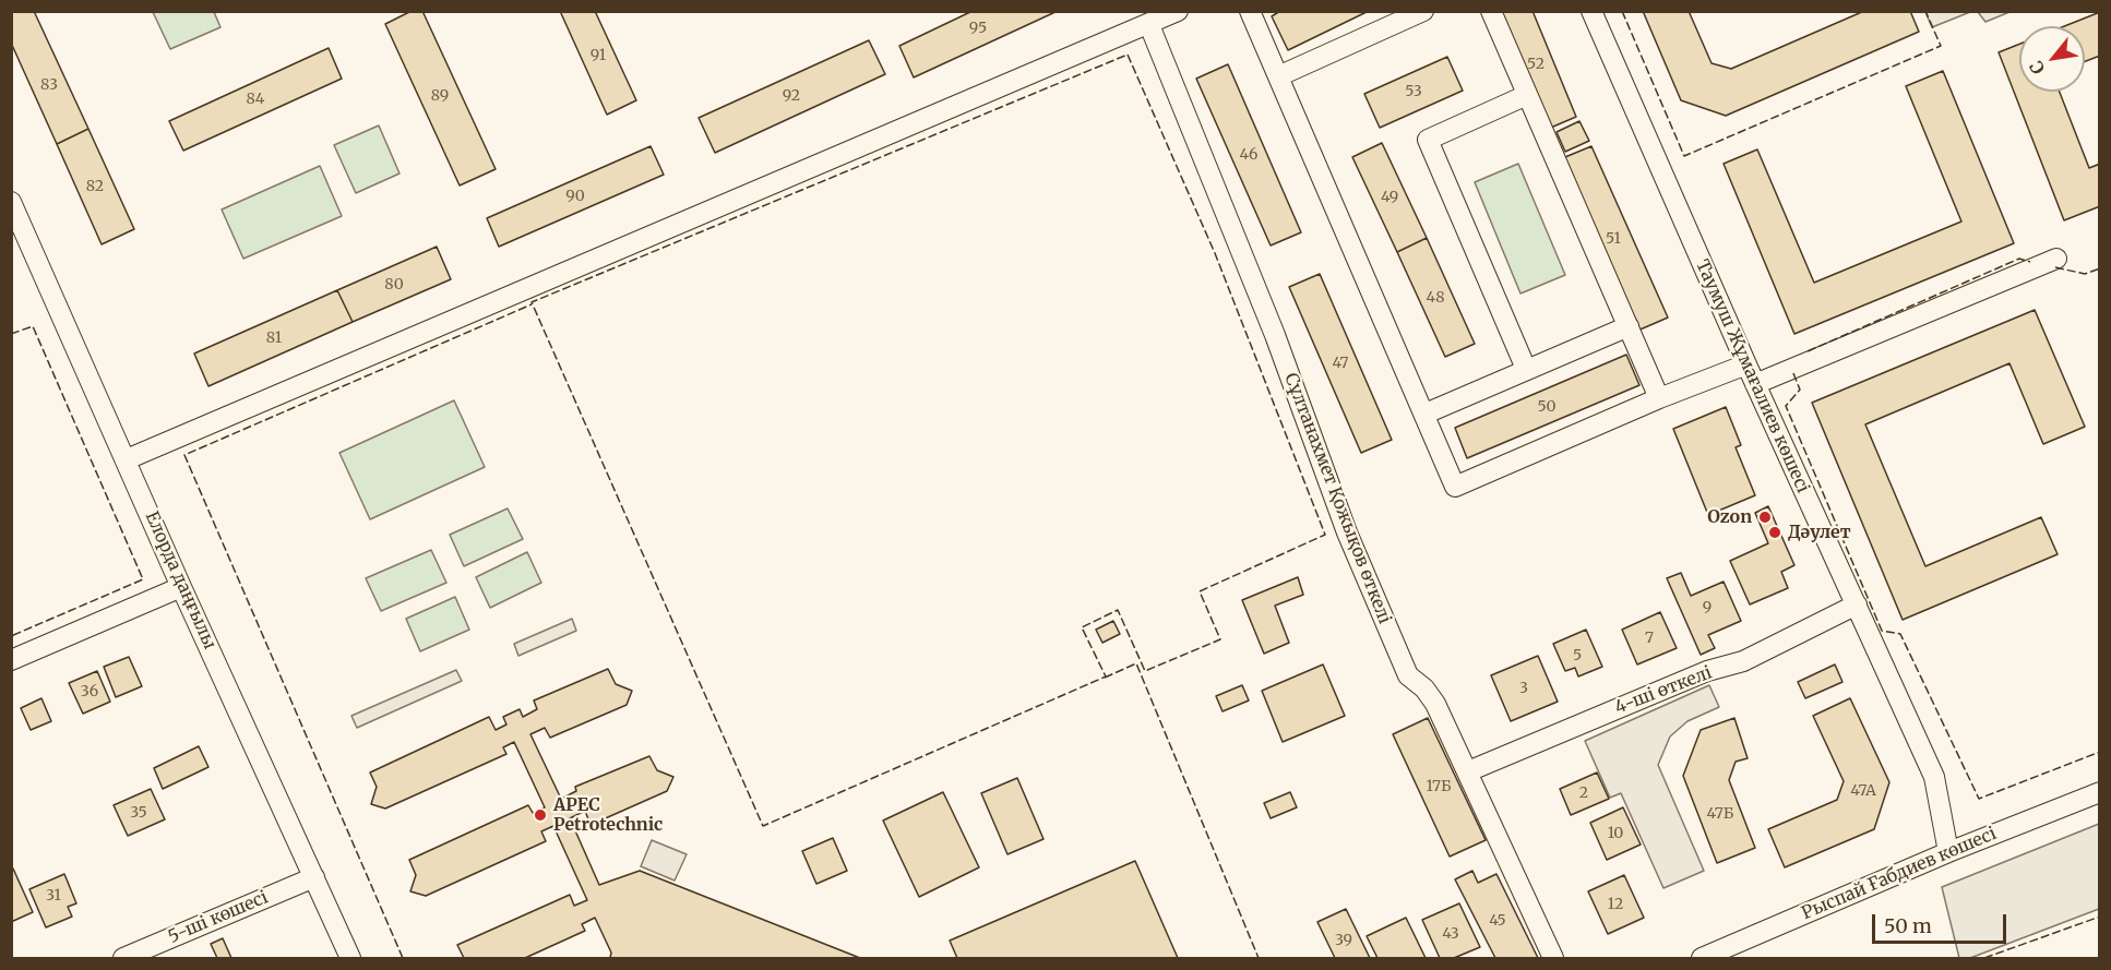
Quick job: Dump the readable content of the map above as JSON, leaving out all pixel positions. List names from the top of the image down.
{
  "streets": {
    "street": [
      "Таумуш Жұмағалиев көшесі",
      "Сұлтанахмет Қожықов өткелі",
      "Елорда даңғылы",
      "4-ші өткелі",
      "Рыспай Ғабдиев көшесі",
      "5-ші көшесі"
    ]
  },
  "crossings": [
    ["Таумуш Жұмағалиев көшесі", "4-ші өткелі"],
    ["Таумуш Жұмағалиев көшесі", "Рыспай Ғабдиев көшесі"],
    ["Сұлтанахмет Қожықов өткелі", "4-ші өткелі"],
    ["Елорда даңғылы", "5-ші көшесі"]
  ],
  "places": ["Ozon", "Дәулет", "APEC Petrotechnic"],
  "house_numbers": [
    "95",
    "91",
    "52",
    "83",
    "53",
    "89",
    "92",
    "84",
    "46",
    "82",
    "90",
    "49",
    "51",
    "80",
    "48",
    "81",
    "47",
    "50",
    "9",
    "7",
    "5",
    "3",
    "36",
    "17Б",
    "47А",
    "2",
    "35",
    "47Б",
    "10",
    "31",
    "12",
    "45",
    "43",
    "39"
  ],
  "scale_bar": "50 m",
  "north": "bottom left"
}
